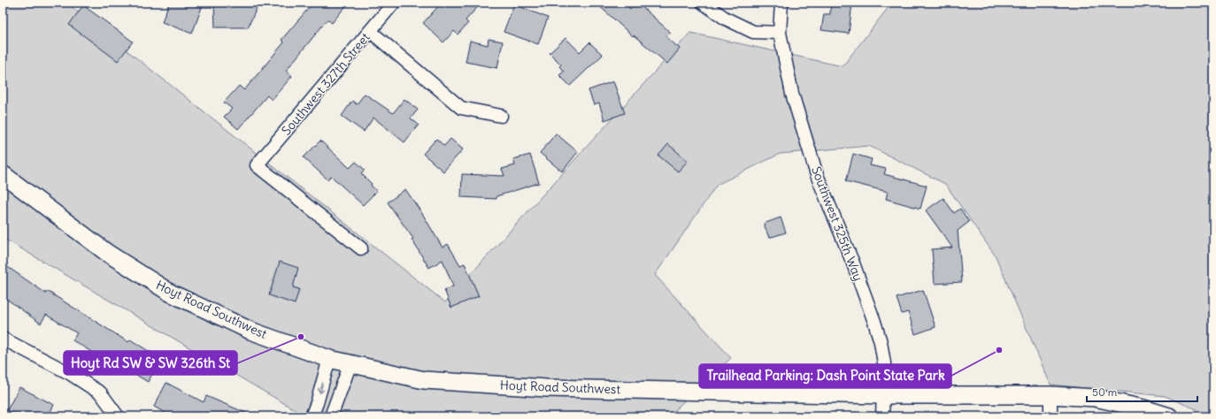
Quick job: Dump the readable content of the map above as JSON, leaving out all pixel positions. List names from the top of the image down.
{
  "streets": {
    "main road": ["Hoyt Road Southwest"],
    "street": ["Southwest 327th Street", "Southwest 325th Way"]
  },
  "crossings": [
    ["Southwest 325th Way", "Hoyt Road Southwest"]
  ],
  "places": ["Hoyt Rd SW & SW 326th St", "Trailhead Parking: Dash Point State Park"],
  "scale_bar": "50 m"
}
